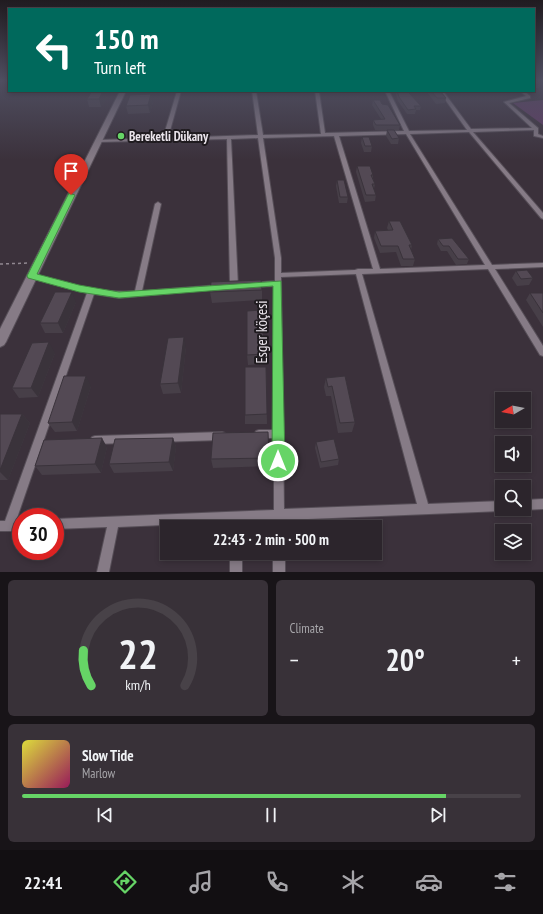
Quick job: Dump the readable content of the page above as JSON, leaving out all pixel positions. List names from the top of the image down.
{
  "streets": {
    "street": ["Esger köçesi"]
  },
  "places": ["Bereketli Dükany"],
  "north": "left",
  "page": {
    "turn": ["150 m", "Turn left"],
    "limit": "30",
    "trip": "22:43 · 2 min · 500 m",
    "tile": "Climate",
    "heat": ["−", "20°", "+"],
    "song": ["Slow Tide", "Marlow"],
    "tabs": "22:41",
    "gauge": ["22", "km/h"]
  }
}
